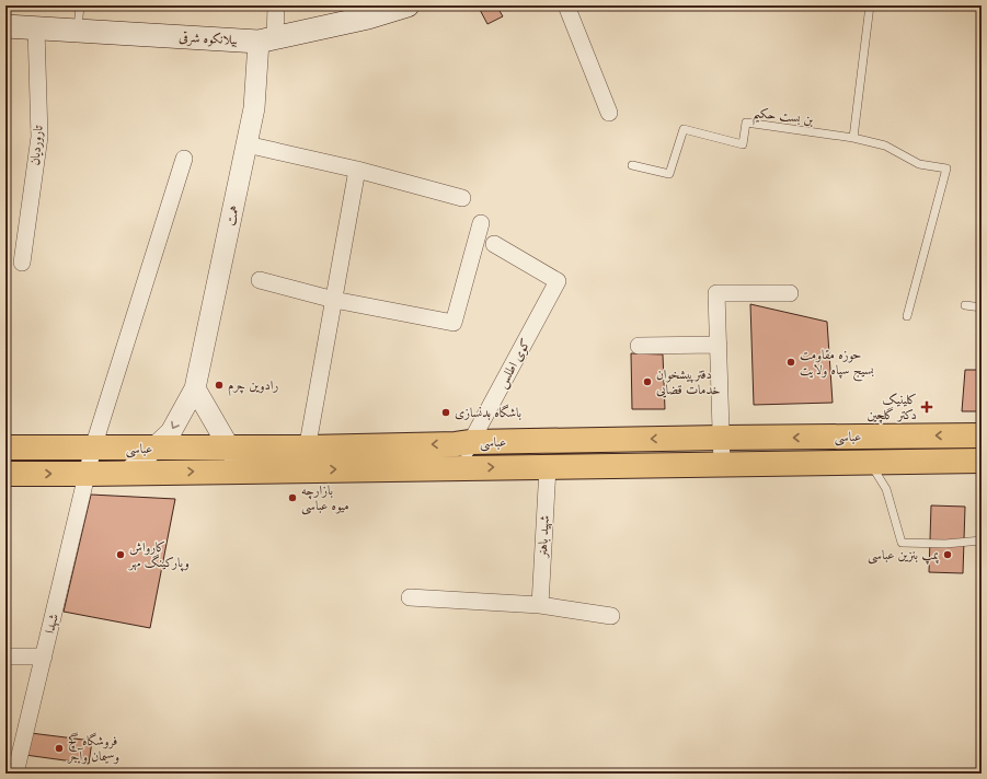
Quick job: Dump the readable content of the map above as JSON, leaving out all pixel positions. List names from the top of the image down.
{
  "streets": {
    "main road": ["بیلانکوه شرقی", "عباسى"],
    "street": [
      "تاروردیان",
      "همت",
      "کوی اطلس",
      "شهید باهنر",
      "شهدا"
    ],
    "lane": ["بن بست حکیم"]
  },
  "crossings": [
    ["بیلانکوه شرقی", "تاروردیان"],
    ["بیلانکوه شرقی", "همت"],
    ["همت", "عباسى"],
    ["کوی اطلس", "عباسى"],
    ["عباسى", "شهید باهنر"],
    ["عباسى", "شهدا"]
  ],
  "places": {
    "other": [
      "حوزه مقاومت بسیج سپاه ولایت",
      "دفترپیشخوان خدمات قضایی",
      "رادوین چرم",
      "باشگاه بدنسازی",
      "بازارچه میوه عباسی",
      "کارواش وپارکینگ مهر",
      "پمپ بنزین عباسی",
      "فروشگاه گچ وسیمان وآجر"
    ],
    "health": ["کلینیک دکتر گلچین"]
  }
}
